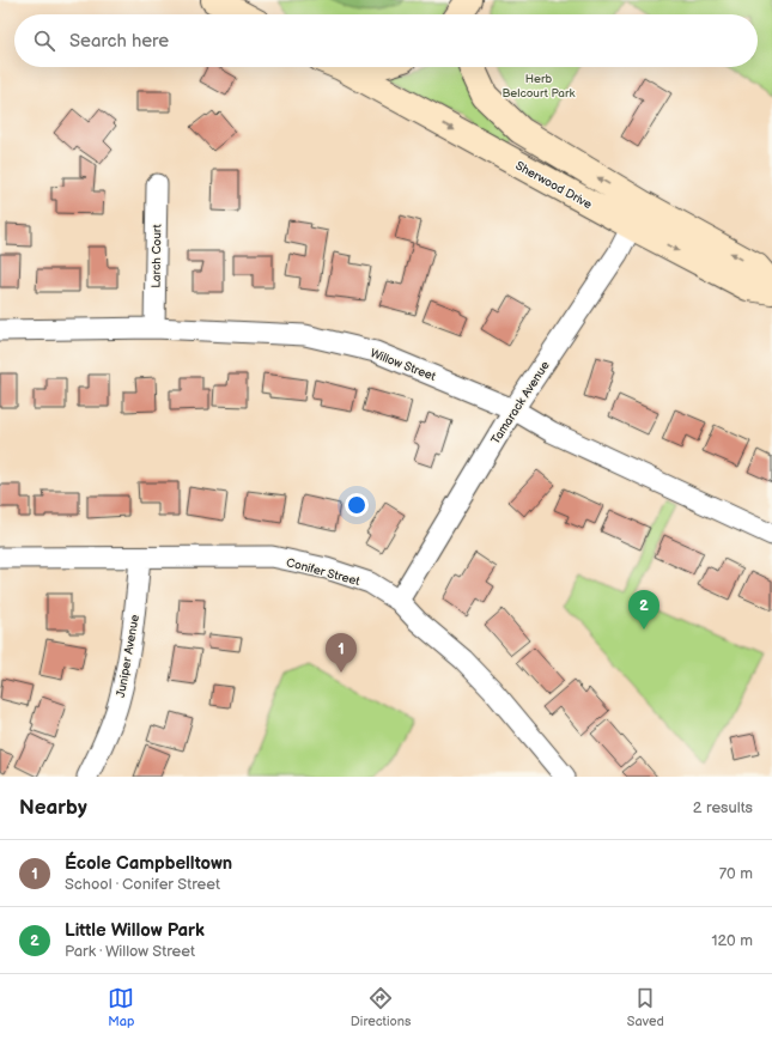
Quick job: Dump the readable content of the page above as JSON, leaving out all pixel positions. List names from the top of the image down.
{
  "streets": {
    "main road": ["Sherwood Drive"],
    "street": [
      "Larch Court",
      "Willow Street",
      "Tamarack Avenue",
      "Conifer Street",
      "Juniper Avenue"
    ]
  },
  "crossings": [
    ["Sherwood Drive", "Tamarack Avenue"],
    ["Larch Court", "Willow Street"],
    ["Willow Street", "Tamarack Avenue"],
    ["Tamarack Avenue", "Conifer Street"],
    ["Conifer Street", "Juniper Avenue"]
  ],
  "parks": ["Herb Belcourt Park"],
  "page": {
    "search": "Search here",
    "pins": ["2", "1"],
    "heading": ["Nearby", "2 results"],
    "list": [
      {
        "mark": "1",
        "name": "École Campbelltown",
        "note": "School · Conifer Street",
        "value": "70 m"
      },
      {
        "mark": "2",
        "name": "Little Willow Park",
        "note": "Park · Willow Street",
        "value": "120 m"
      }
    ],
    "nav": ["Map", "Directions", "Saved"]
  }
}
